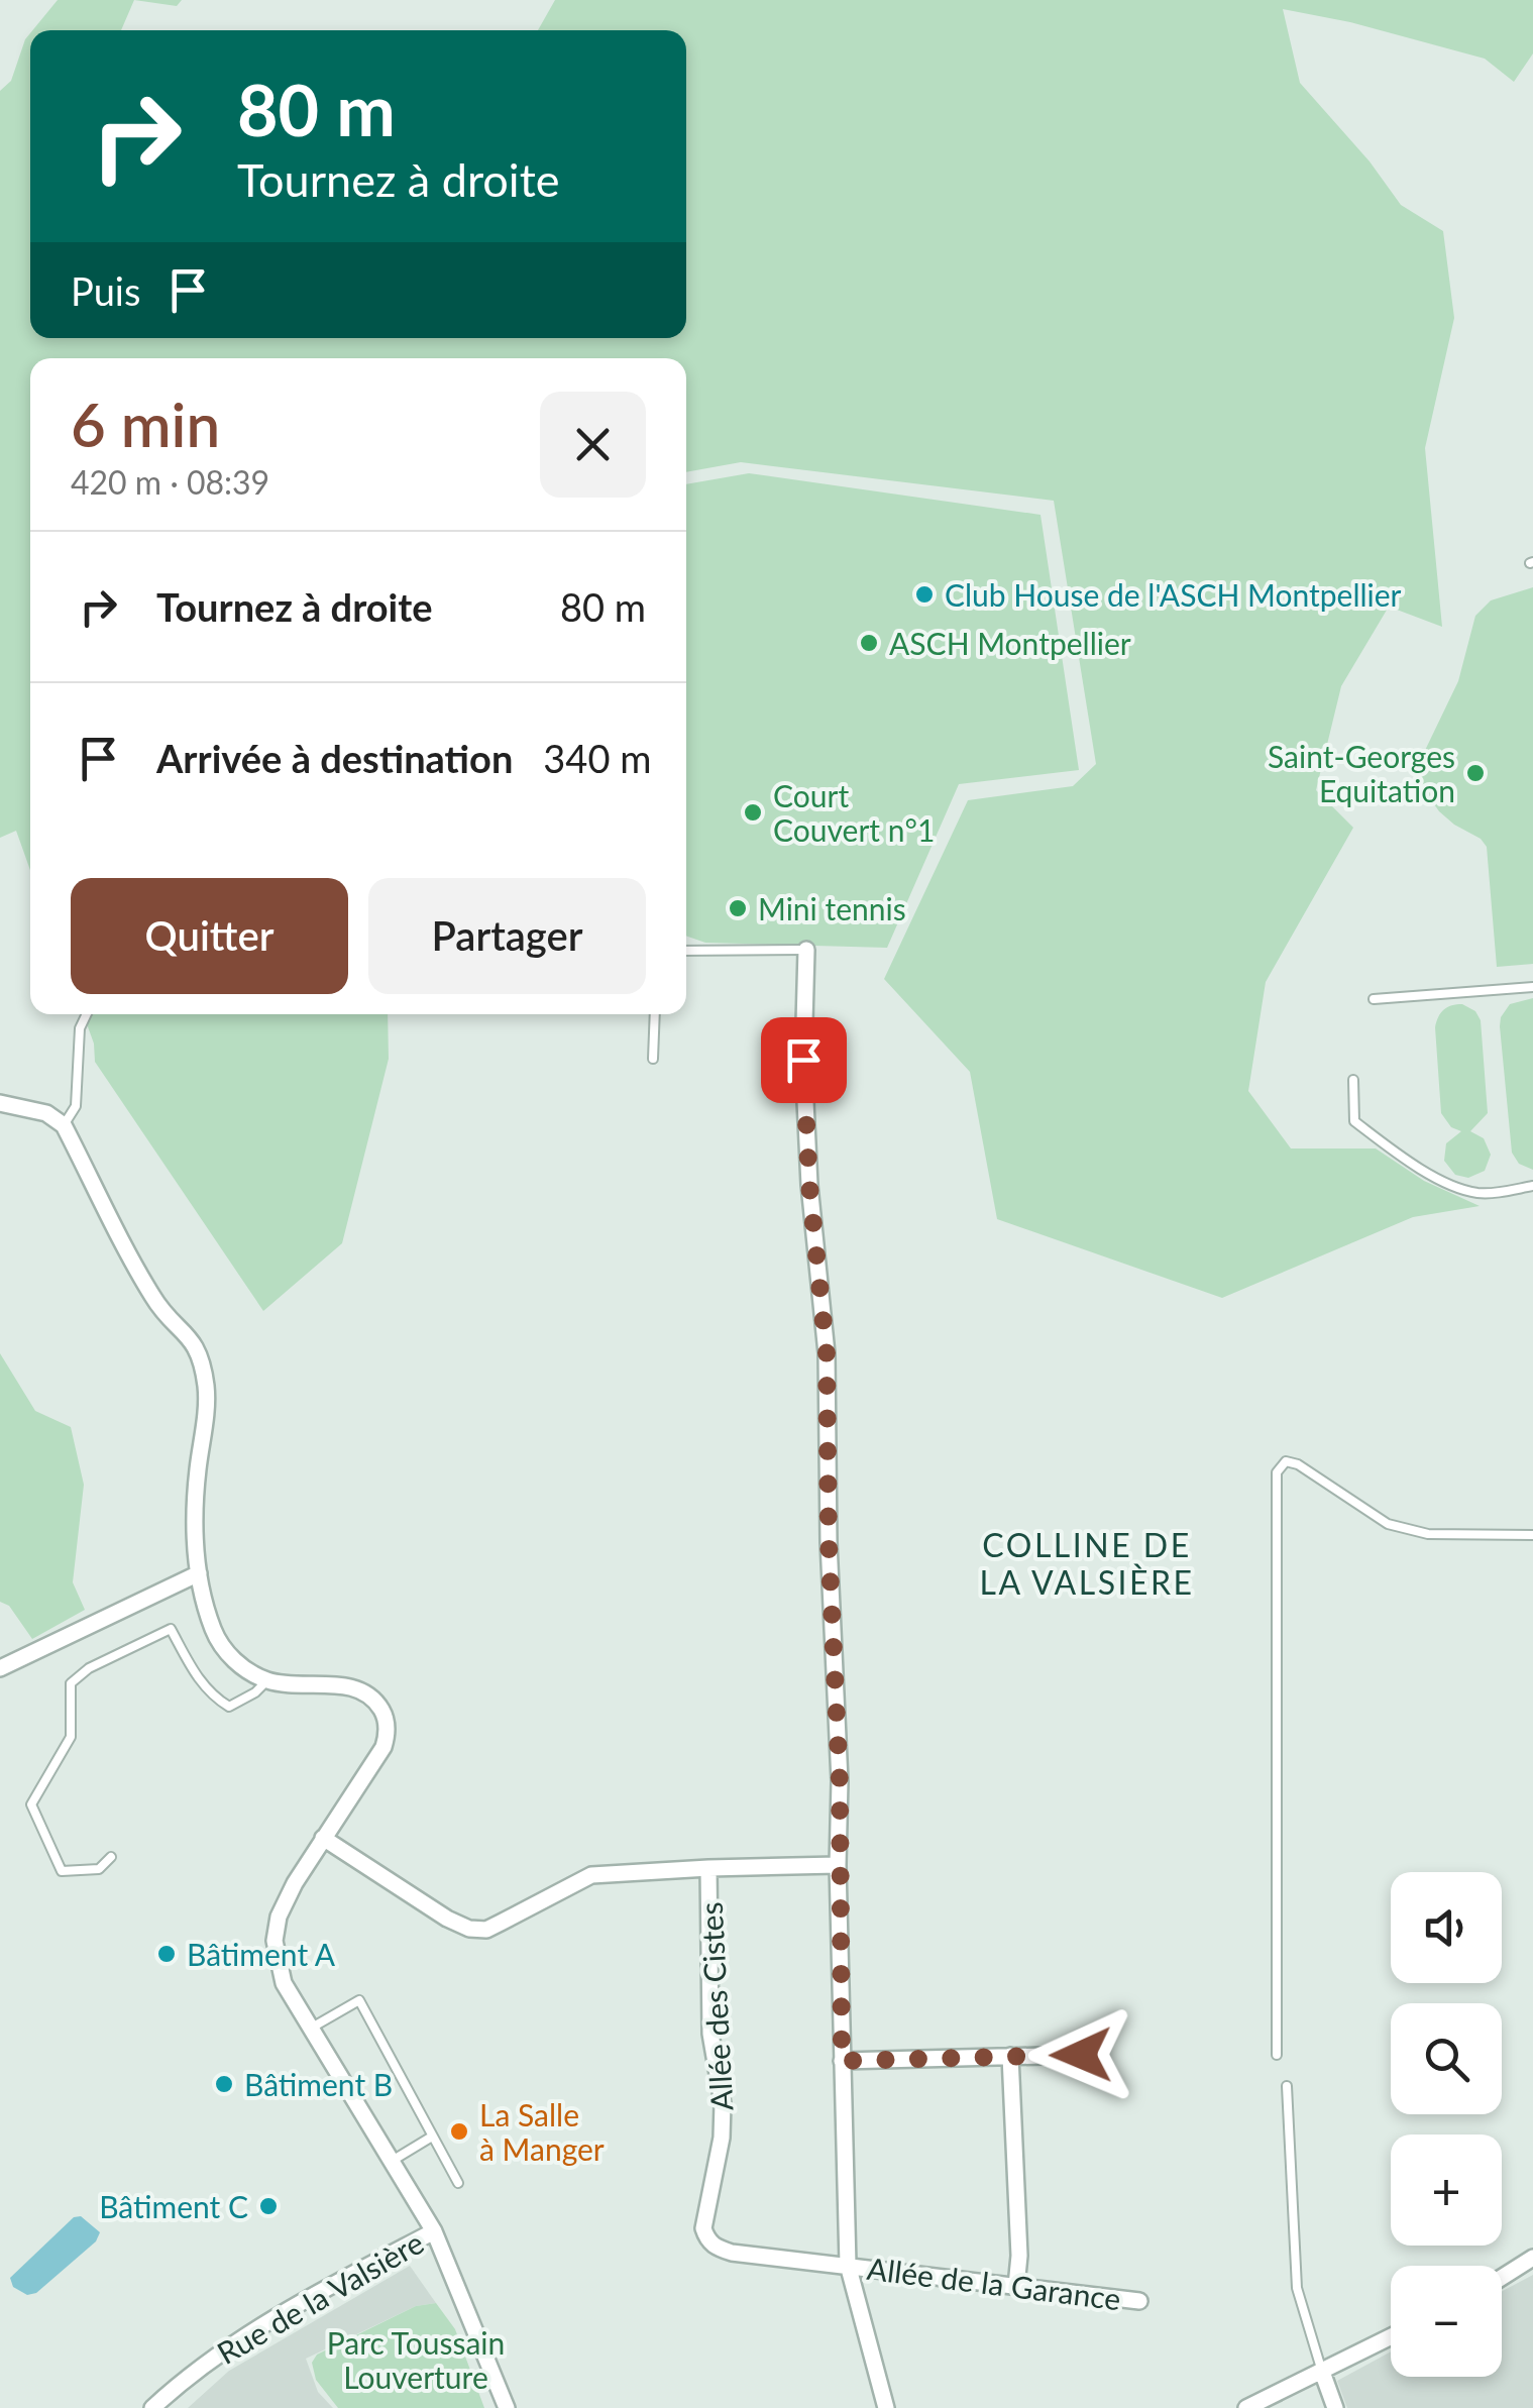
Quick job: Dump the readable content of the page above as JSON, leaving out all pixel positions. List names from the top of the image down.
{
  "streets": {
    "street": ["Allée des Cistes", "Allée de la Garance", "Rue de la Valsière"]
  },
  "crossings": [
    ["Allée des Cistes", "Allée de la Garance"]
  ],
  "districts": ["COLLINE DE LA VALSIÈRE"],
  "parks": ["Parc Toussain Louverture"],
  "places": [
    "Club House de l'ASCH Montpellier",
    "ASCH Montpellier",
    "Saint-Georges Equitation",
    "Court Couvert n°1",
    "Mini tennis",
    "Bâtiment A",
    "Bâtiment B",
    "La Salle à Manger",
    "Bâtiment C"
  ],
  "page": {
    "turn": ["80 m", "Tournez à droite"],
    "then": "Puis",
    "heading": ["6 min", "420 m · 08:39"],
    "list": [
      {
        "name": "Tournez à droite",
        "value": "80 m"
      },
      {
        "name": "Arrivée à destination",
        "value": "340 m"
      }
    ],
    "buttons": ["Quitter", "Partager"],
    "map_buttons": ["+", "−"]
  }
}
